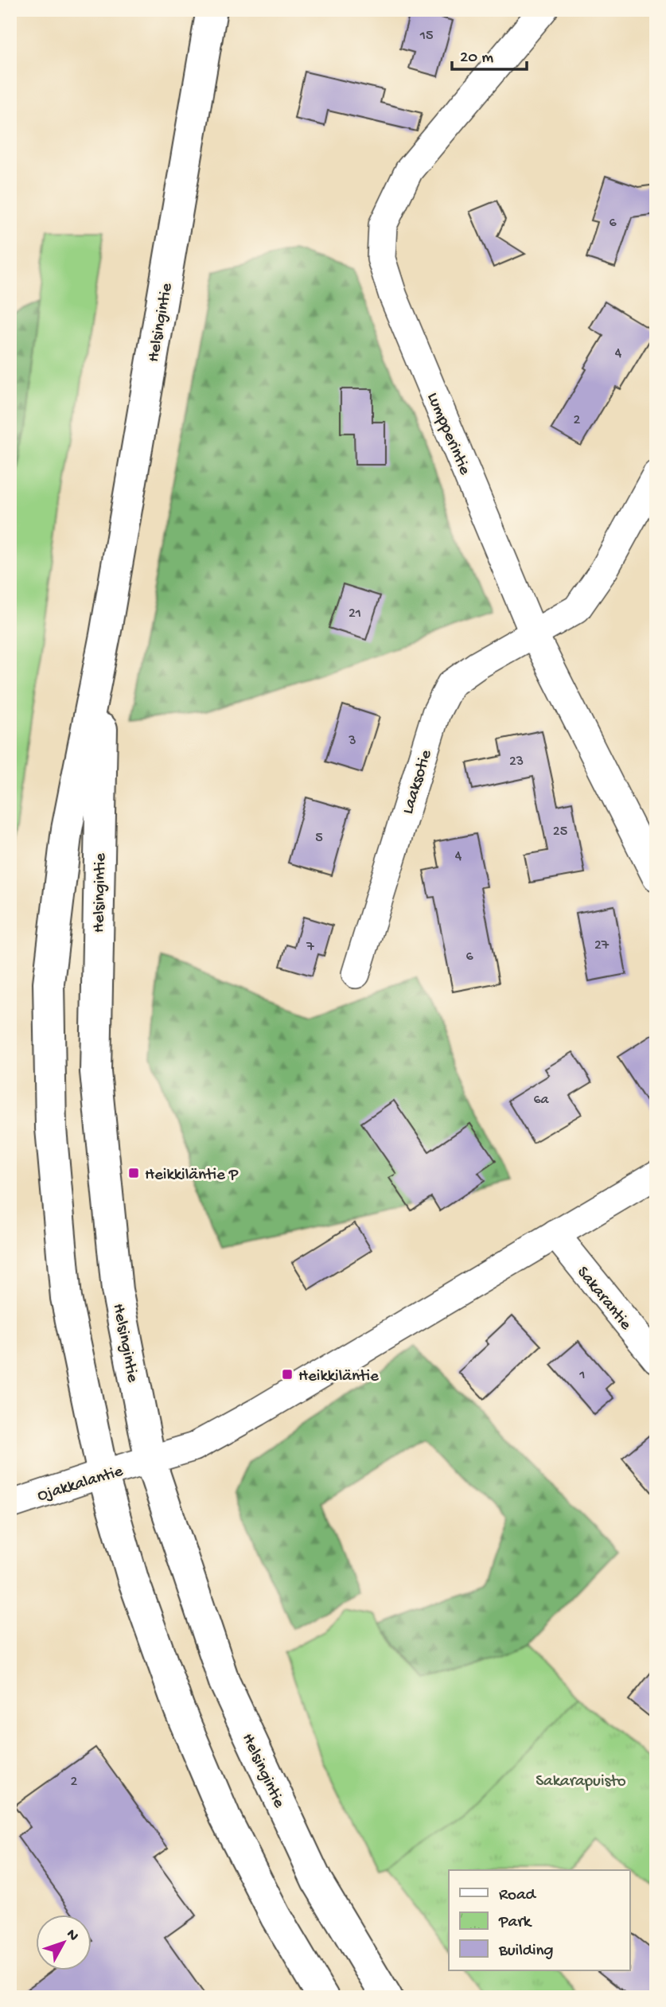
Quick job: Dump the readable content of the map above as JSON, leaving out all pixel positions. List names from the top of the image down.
{
  "streets": {
    "main road": ["Helsingintie"],
    "street": [
      "Lumpperintie",
      "Laaksotie",
      "Sakarantie",
      "Ojakkalantie"
    ]
  },
  "crossings": [
    ["Helsingintie", "Ojakkalantie"],
    ["Lumpperintie", "Laaksotie"]
  ],
  "parks": ["Sakarapuisto"],
  "places": {
    "transit": ["Heikkiläntie P", "Heikkiläntie"]
  },
  "house_numbers": [
    "15",
    "6",
    "4",
    "2",
    "21",
    "3",
    "23",
    "25",
    "5",
    "4",
    "27",
    "7",
    "6",
    "6a",
    "1",
    "2"
  ],
  "legend": ["Road", "Park", "Building"],
  "scale_bar": "20 m",
  "north": "top right"
}
